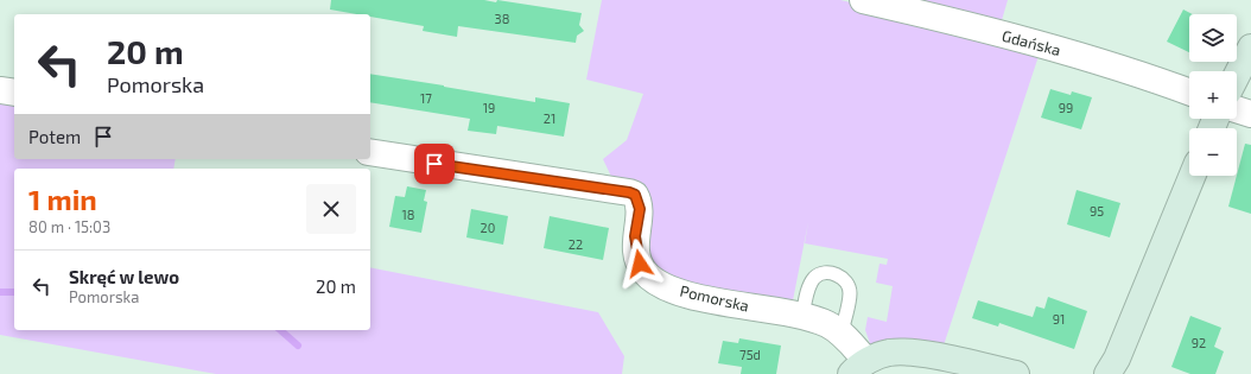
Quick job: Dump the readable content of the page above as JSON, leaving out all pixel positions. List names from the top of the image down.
{
  "streets": {
    "street": ["Gdańska", "Pomorska"]
  },
  "house_numbers": [
    "38",
    "17",
    "19",
    "99",
    "21",
    "95",
    "18",
    "20",
    "22",
    "91",
    "92",
    "75d"
  ],
  "page": {
    "map_buttons": ["+", "−"],
    "turn": ["20 m", "Pomorska"],
    "then": "Potem",
    "heading": ["1 min", "80 m · 15:03"],
    "list": [
      {
        "name": "Skręć w lewo",
        "note": "Pomorska",
        "value": "20 m"
      }
    ]
  }
}
